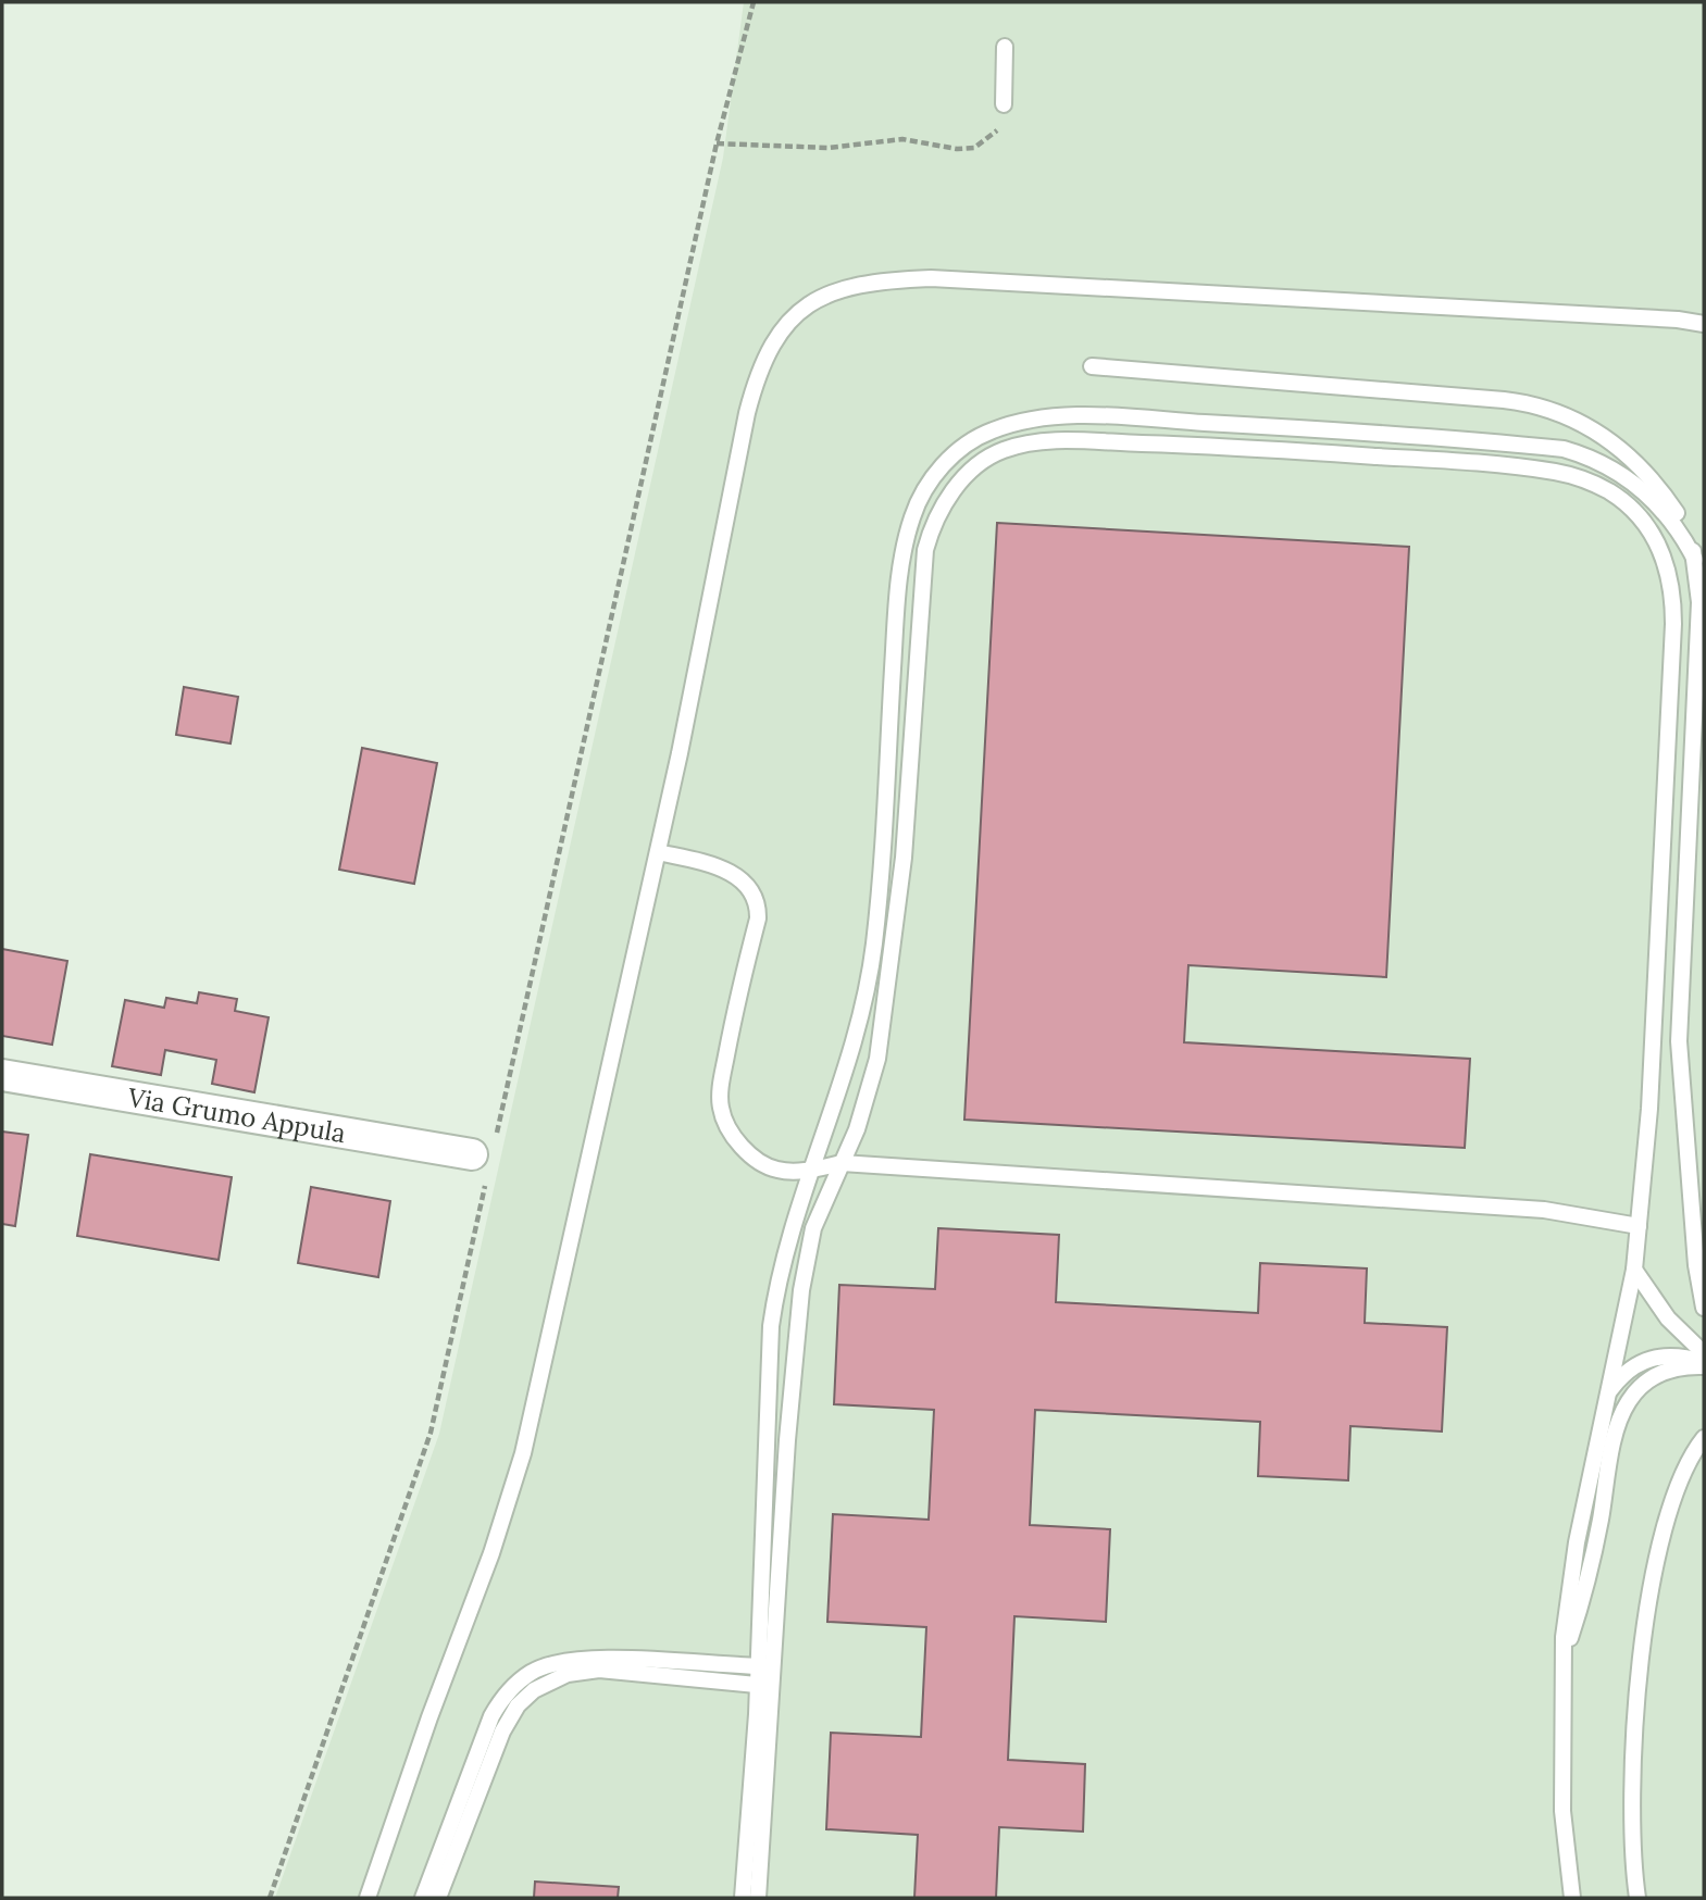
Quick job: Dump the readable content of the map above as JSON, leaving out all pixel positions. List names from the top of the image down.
{
  "streets": {
    "street": ["Via Grumo Appula"]
  }
}
